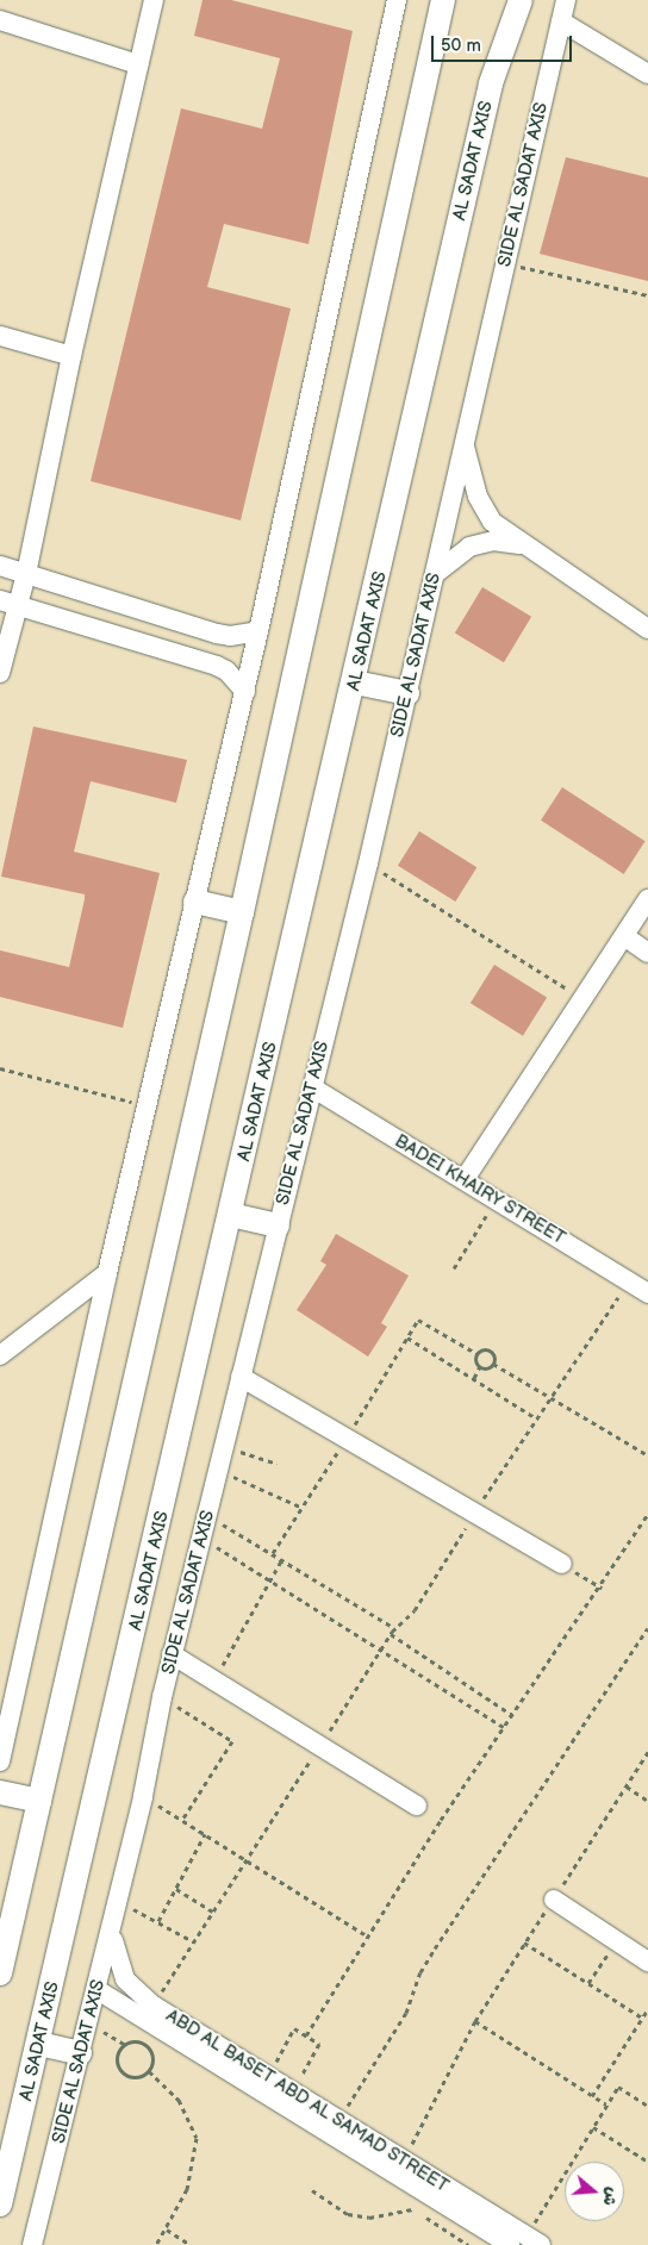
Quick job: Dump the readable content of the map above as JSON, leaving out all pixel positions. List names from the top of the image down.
{
  "streets": {
    "main road": ["AL SADAT AXIS"],
    "street": ["SIDE AL SADAT AXIS", "BADEI KHAIRY STREET", "ABD AL BASET ABD AL SAMAD STREET"]
  },
  "crossings": [
    ["SIDE AL SADAT AXIS", "BADEI KHAIRY STREET"],
    ["SIDE AL SADAT AXIS", "ABD AL BASET ABD AL SAMAD STREET"]
  ],
  "scale_bar": "50 m",
  "north": "right"
}
